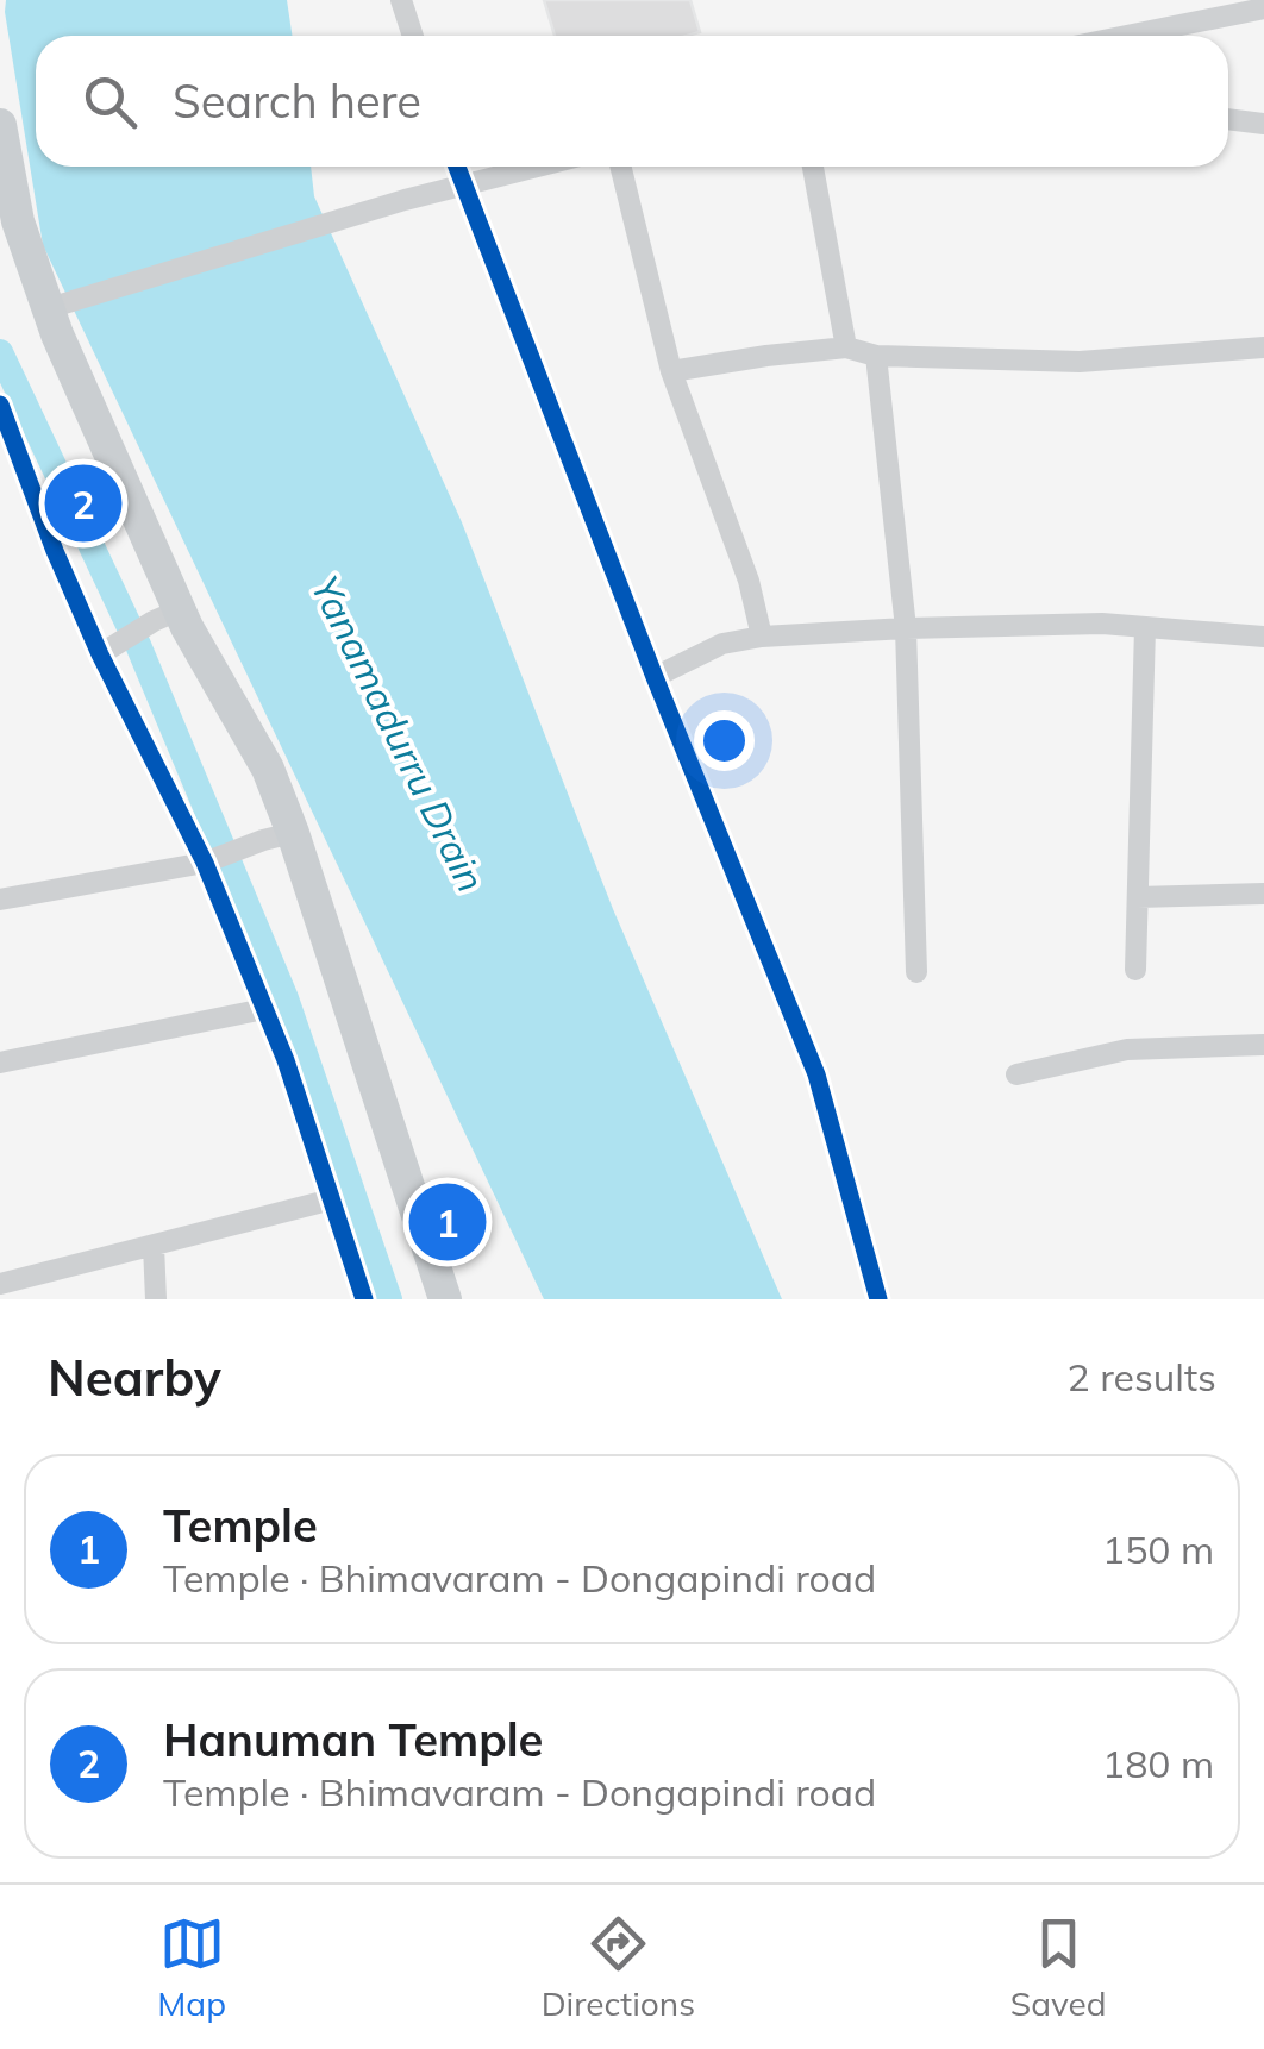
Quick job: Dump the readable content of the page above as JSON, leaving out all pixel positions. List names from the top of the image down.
{
  "water": ["Yanamadurru Drain"],
  "page": {
    "search": "Search here",
    "pins": ["2", "1"],
    "heading": ["Nearby", "2 results"],
    "list": [
      {
        "mark": "1",
        "name": "Temple",
        "note": "Temple · Bhimavaram - Dongapindi road",
        "value": "150 m"
      },
      {
        "mark": "2",
        "name": "Hanuman Temple",
        "note": "Temple · Bhimavaram - Dongapindi road",
        "value": "180 m"
      }
    ],
    "nav": ["Map", "Directions", "Saved"]
  }
}
